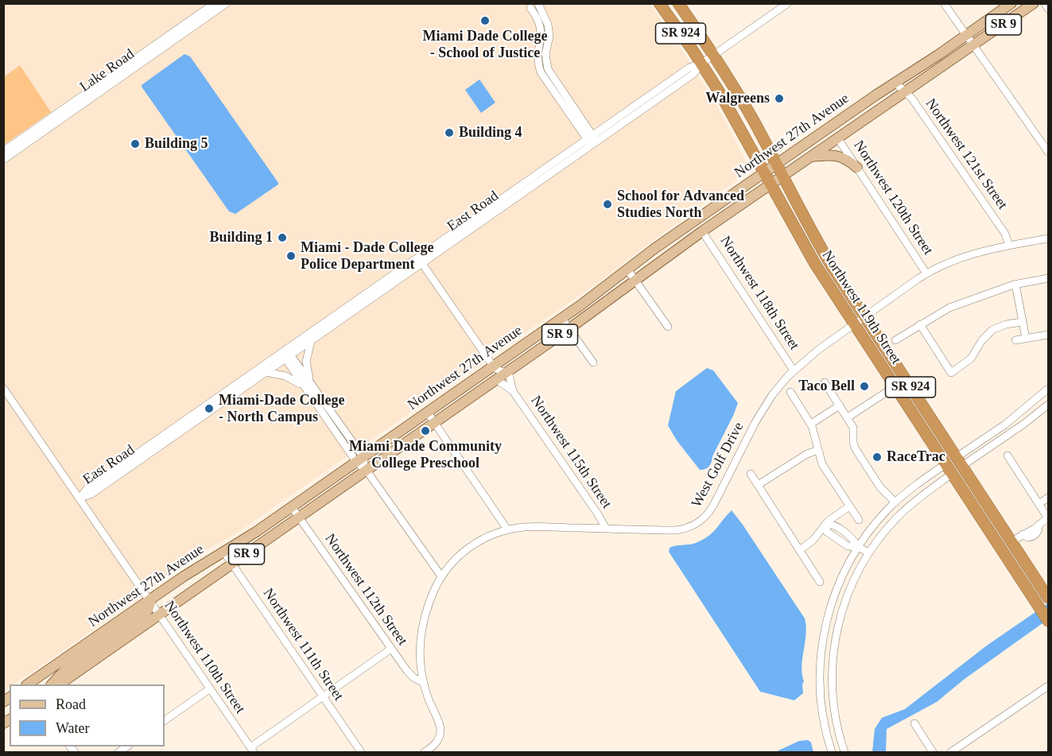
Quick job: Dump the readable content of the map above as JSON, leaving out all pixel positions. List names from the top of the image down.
{
  "streets": {
    "highway": ["SR 924", "Northwest 119th Street"],
    "main road": ["SR 9", "Northwest 27th Avenue"],
    "street": [
      "Lake Road",
      "Northwest 121st Street",
      "Northwest 120th Street",
      "East Road",
      "Northwest 118th Street",
      "Northwest 115th Street",
      "West Golf Drive",
      "Northwest 112th Street",
      "Northwest 111th Street",
      "Northwest 110th Street"
    ]
  },
  "crossings": [
    ["Northwest 27th Avenue", "Northwest 121st Street"],
    ["Northwest 27th Avenue", "Northwest 120th Street"],
    ["Northwest 27th Avenue", "Northwest 118th Street"],
    ["Northwest 27th Avenue", "Northwest 119th Street"],
    ["Northwest 27th Avenue", "Northwest 115th Street"],
    ["Northwest 27th Avenue", "Northwest 112th Street"],
    ["Northwest 27th Avenue", "Northwest 111th Street"],
    ["Northwest 27th Avenue", "Northwest 110th Street"],
    ["Northwest 121st Street", "West Golf Drive"],
    ["Northwest 120th Street", "West Golf Drive"],
    ["East Road", "Northwest 119th Street"],
    ["East Road", "Northwest 110th Street"],
    ["Northwest 118th Street", "West Golf Drive"],
    ["Northwest 119th Street", "West Golf Drive"],
    ["Northwest 115th Street", "West Golf Drive"],
    ["West Golf Drive", "Northwest 112th Street"]
  ],
  "places": [
    "Miami Dade College - School of Justice",
    "Walgreens",
    "Building 4",
    "Building 5",
    "School for Advanced Studies North",
    "Building 1",
    "Miami - Dade College Police Department",
    "Taco Bell",
    "Miami-Dade College - North Campus",
    "Miami Dade Community College Preschool",
    "RaceTrac"
  ],
  "legend": ["Road", "Water"]
}
